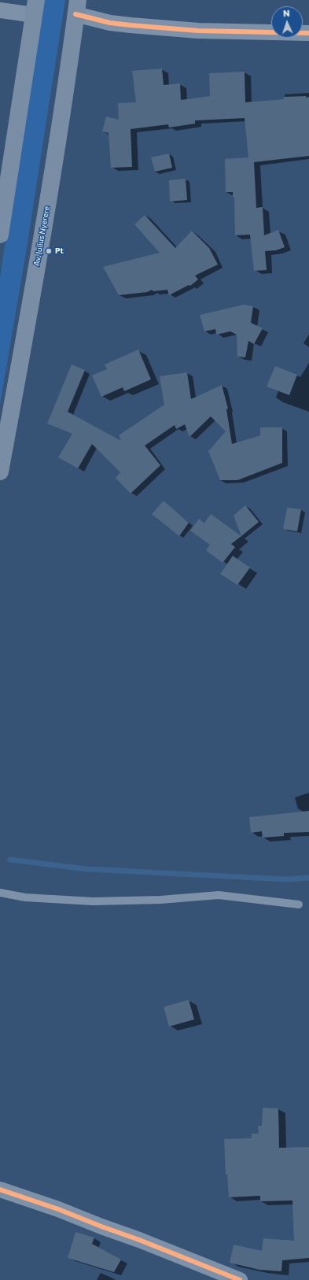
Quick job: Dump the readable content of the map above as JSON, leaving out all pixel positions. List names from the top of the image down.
{
  "streets": {
    "main road": ["Av. Julius Nyerere"]
  },
  "places": ["Pt"],
  "north": "top"
}
